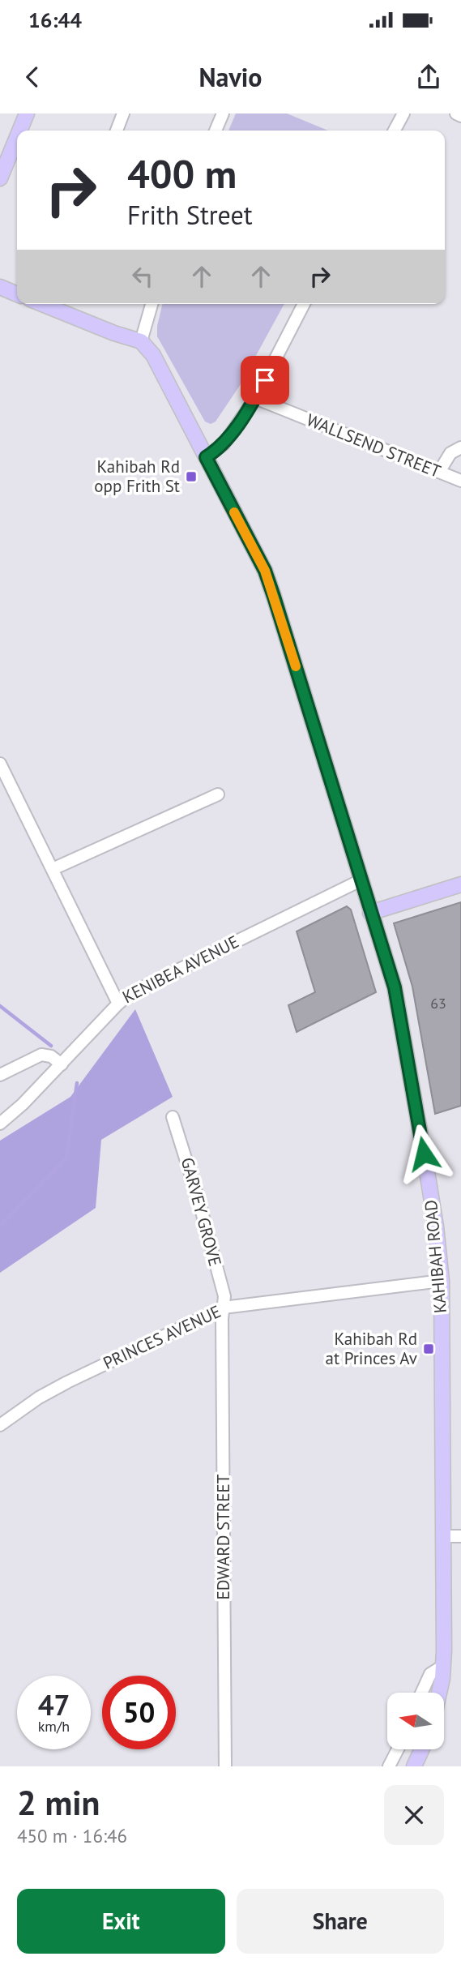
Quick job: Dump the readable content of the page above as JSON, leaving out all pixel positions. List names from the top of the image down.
{
  "streets": {
    "main road": ["KAHIBAH ROAD"],
    "street": [
      "WALLSEND STREET",
      "KENIBEA AVENUE",
      "GARVEY GROVE",
      "PRINCES AVENUE",
      "EDWARD STREET"
    ]
  },
  "crossings": [
    ["KENIBEA AVENUE", "KAHIBAH ROAD"],
    ["GARVEY GROVE", "PRINCES AVENUE"],
    ["GARVEY GROVE", "EDWARD STREET"],
    ["KAHIBAH ROAD", "PRINCES AVENUE"],
    ["PRINCES AVENUE", "EDWARD STREET"]
  ],
  "places": {
    "transit": ["Kahibah Rd opp Frith St", "Kahibah Rd at Princes Av"]
  },
  "house_numbers": ["63"],
  "north": "left",
  "page": {
    "status": "16:44",
    "header": "Navio",
    "turn": ["400 m", "Frith Street"],
    "speed": "47 km/h",
    "limit": "50",
    "heading": ["2 min", "450 m · 16:46"],
    "buttons": ["Exit", "Share"]
  }
}
